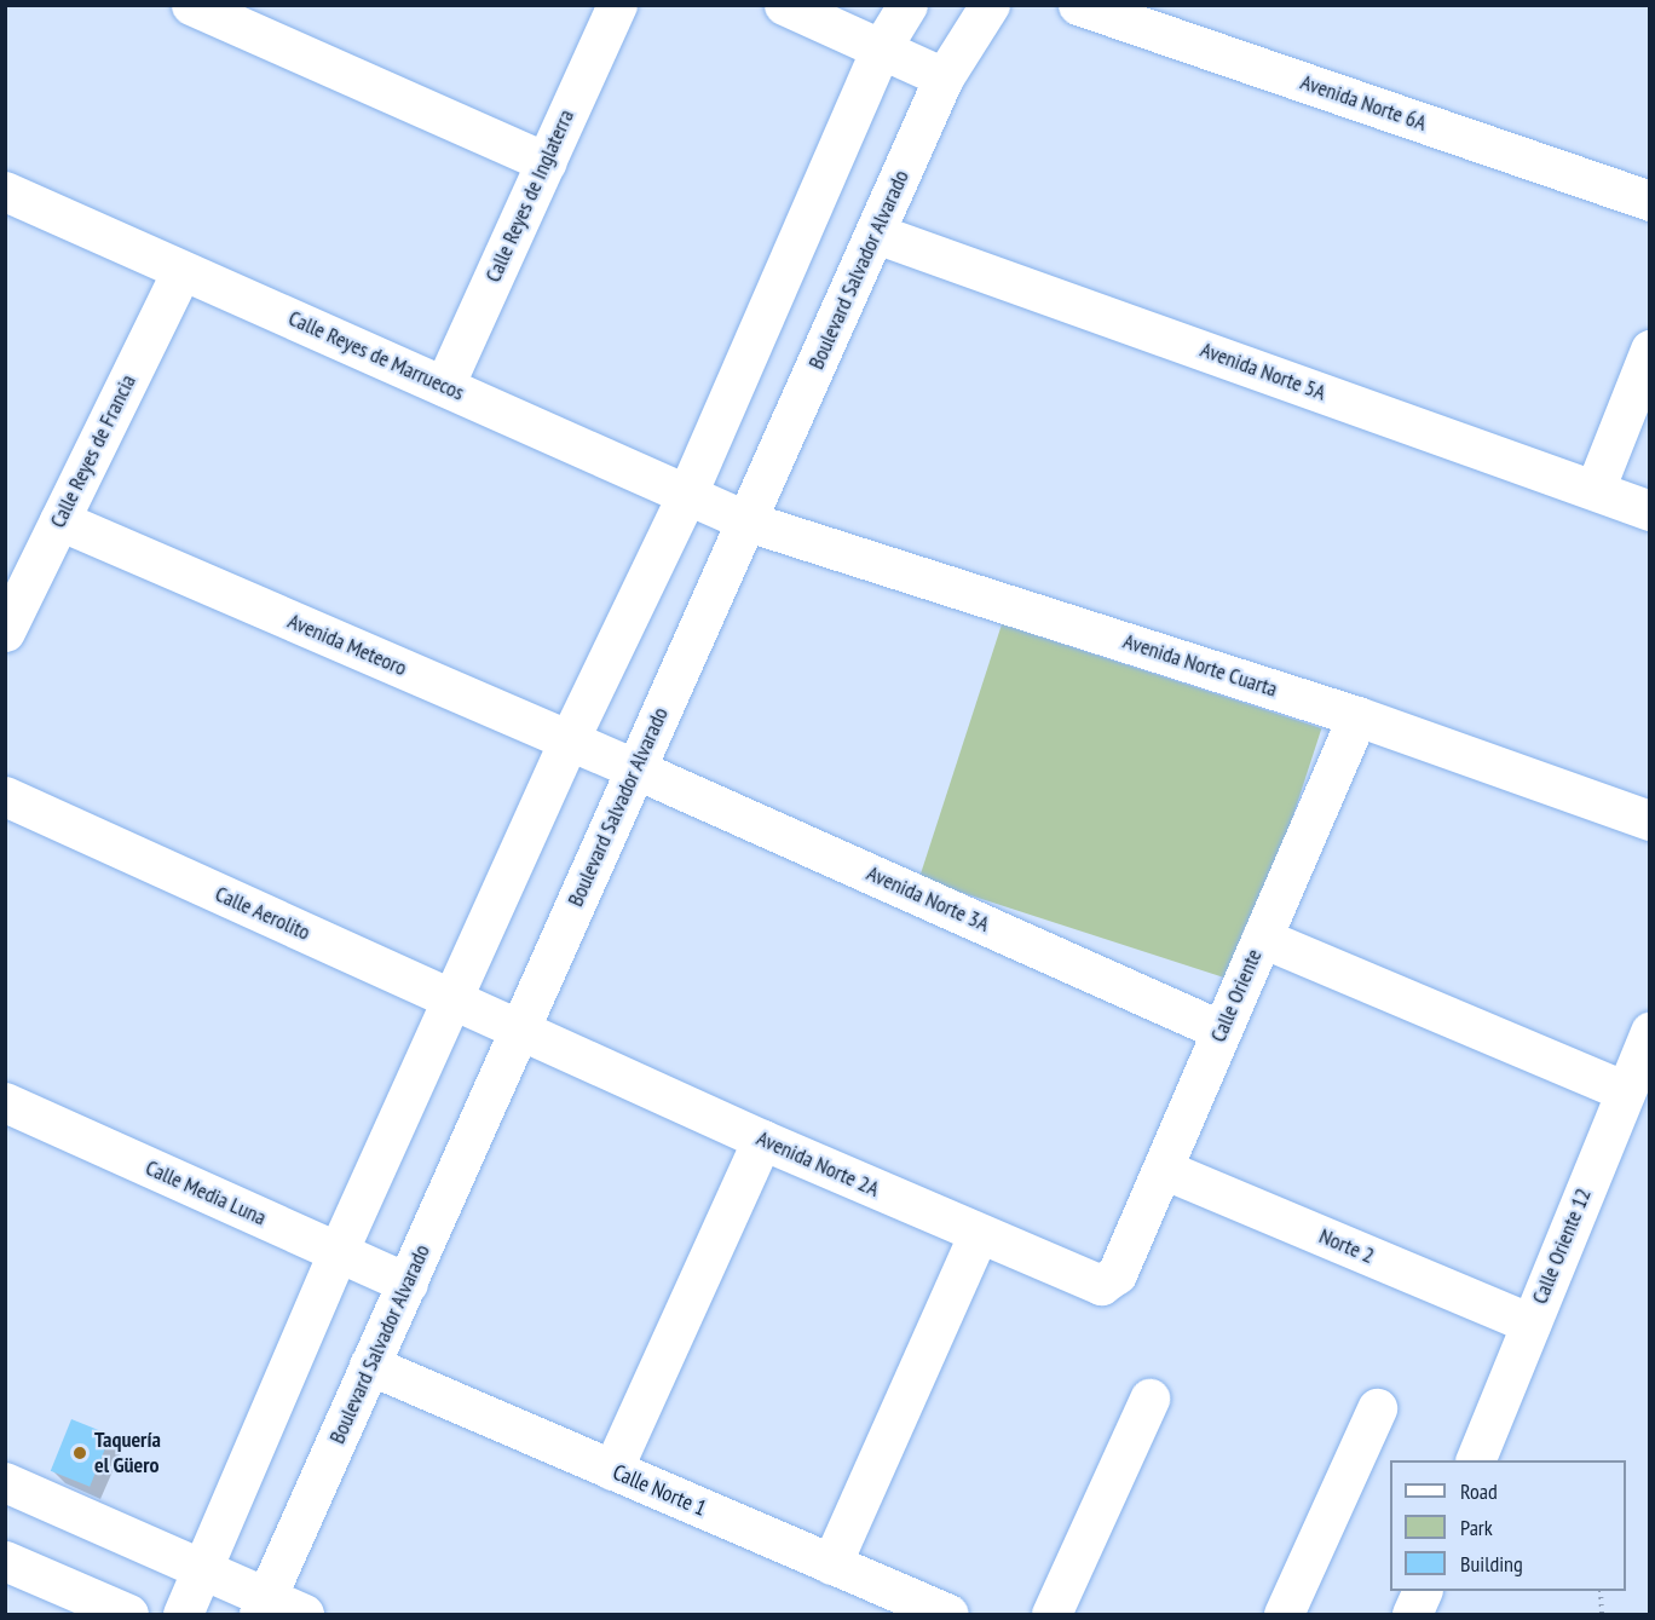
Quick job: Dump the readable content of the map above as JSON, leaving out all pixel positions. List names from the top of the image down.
{
  "streets": {
    "street": [
      "Avenida Norte 6A",
      "Calle Reyes de Inglaterra",
      "Boulevard Salvador Alvarado",
      "Calle Reyes de Marruecos",
      "Avenida Norte 5A",
      "Calle Reyes de Francia",
      "Avenida Meteoro",
      "Avenida Norte Cuarta",
      "Avenida Norte 3A",
      "Calle Aerolito",
      "Calle Oriente",
      "Avenida Norte 2A",
      "Calle Media Luna",
      "Norte 2",
      "Calle Oriente 12",
      "Calle Norte 1"
    ]
  },
  "crossings": [
    ["Calle Reyes de Inglaterra", "Calle Reyes de Marruecos"],
    ["Boulevard Salvador Alvarado", "Calle Reyes de Marruecos"],
    ["Boulevard Salvador Alvarado", "Avenida Norte 5A"],
    ["Boulevard Salvador Alvarado", "Avenida Meteoro"],
    ["Boulevard Salvador Alvarado", "Avenida Norte Cuarta"],
    ["Boulevard Salvador Alvarado", "Avenida Norte 3A"],
    ["Boulevard Salvador Alvarado", "Calle Aerolito"],
    ["Boulevard Salvador Alvarado", "Avenida Norte 2A"],
    ["Boulevard Salvador Alvarado", "Calle Media Luna"],
    ["Boulevard Salvador Alvarado", "Calle Norte 1"],
    ["Calle Reyes de Marruecos", "Calle Reyes de Francia"],
    ["Calle Reyes de Marruecos", "Avenida Norte Cuarta"],
    ["Calle Reyes de Francia", "Avenida Meteoro"],
    ["Avenida Meteoro", "Avenida Norte 3A"],
    ["Avenida Norte Cuarta", "Calle Oriente"],
    ["Avenida Norte 3A", "Calle Oriente"],
    ["Calle Aerolito", "Avenida Norte 2A"],
    ["Calle Oriente", "Avenida Norte 2A"],
    ["Calle Oriente", "Norte 2"],
    ["Norte 2", "Calle Oriente 12"]
  ],
  "places": ["Taquería el Güero"],
  "legend": ["Road", "Park", "Building"]
}
